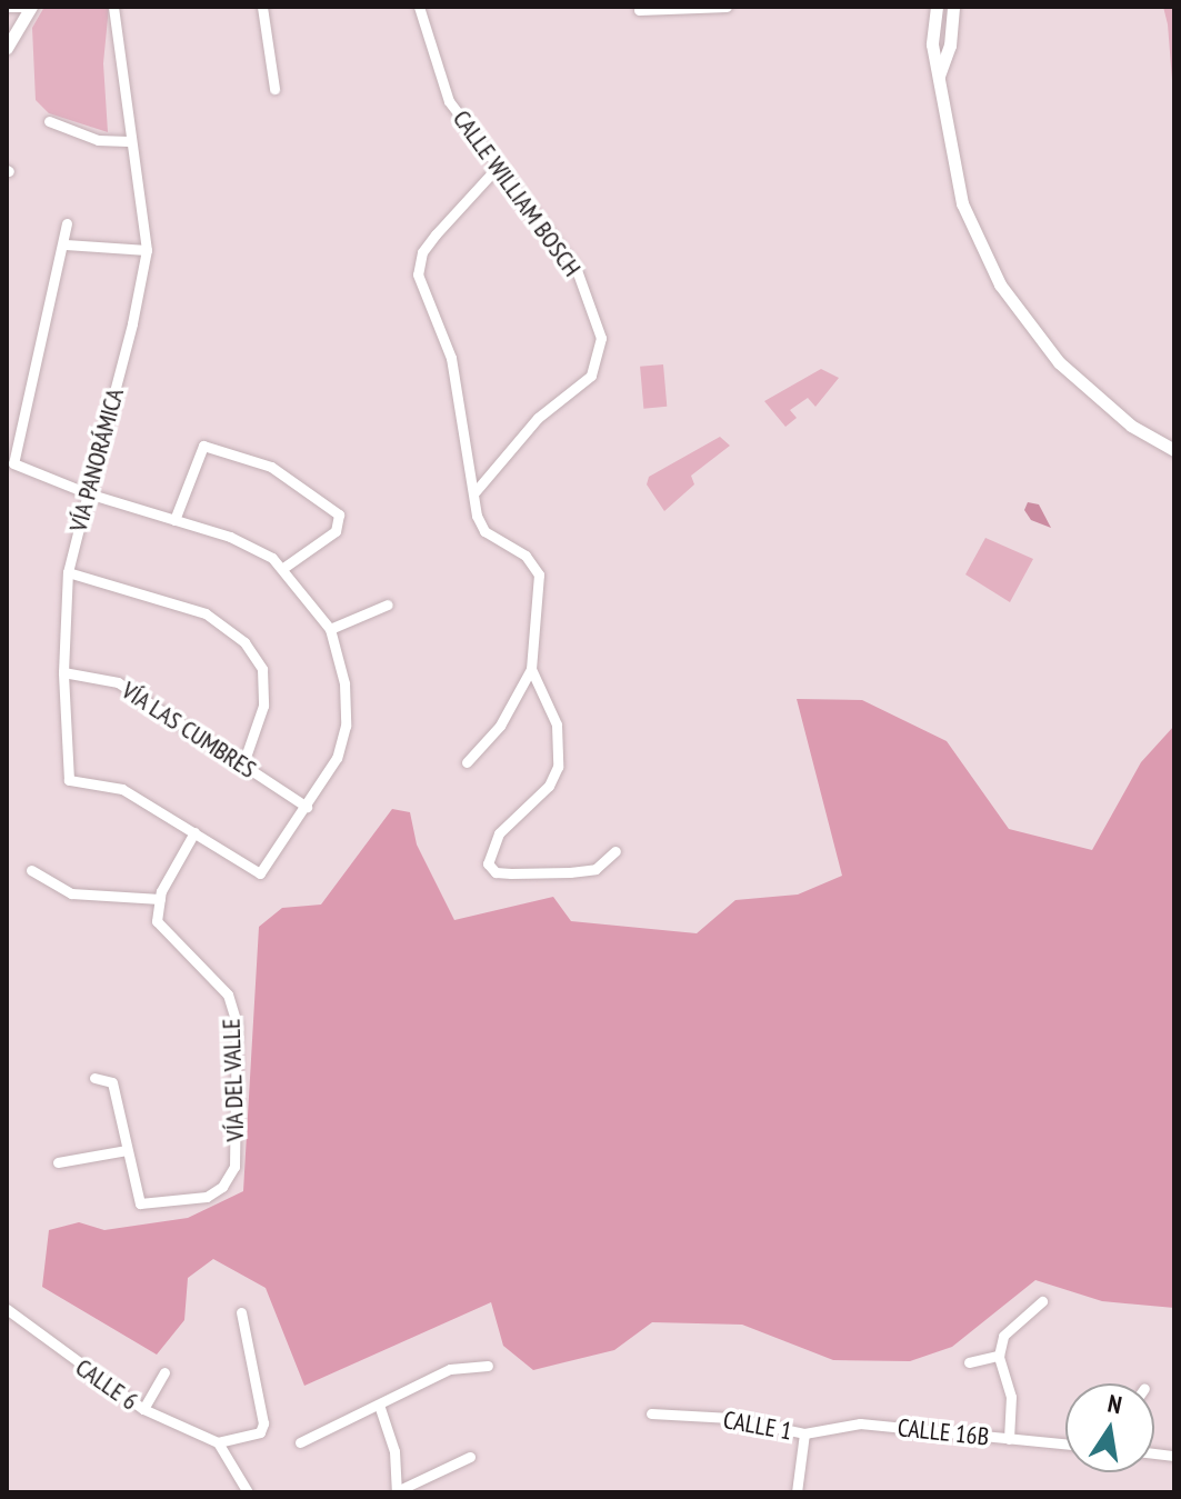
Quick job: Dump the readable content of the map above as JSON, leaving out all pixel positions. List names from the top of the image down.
{
  "streets": {
    "street": [
      "CALLE WILLIAM BOSCH",
      "VÍA PANORÁMICA",
      "VÍA LAS CUMBRES",
      "VÍA DEL VALLE",
      "CALLE 6",
      "CALLE 1",
      "CALLE 16B"
    ]
  },
  "crossings": [
    ["VÍA PANORÁMICA", "VÍA LAS CUMBRES"],
    ["CALLE 1", "CALLE 16B"]
  ],
  "north": "top"
}
